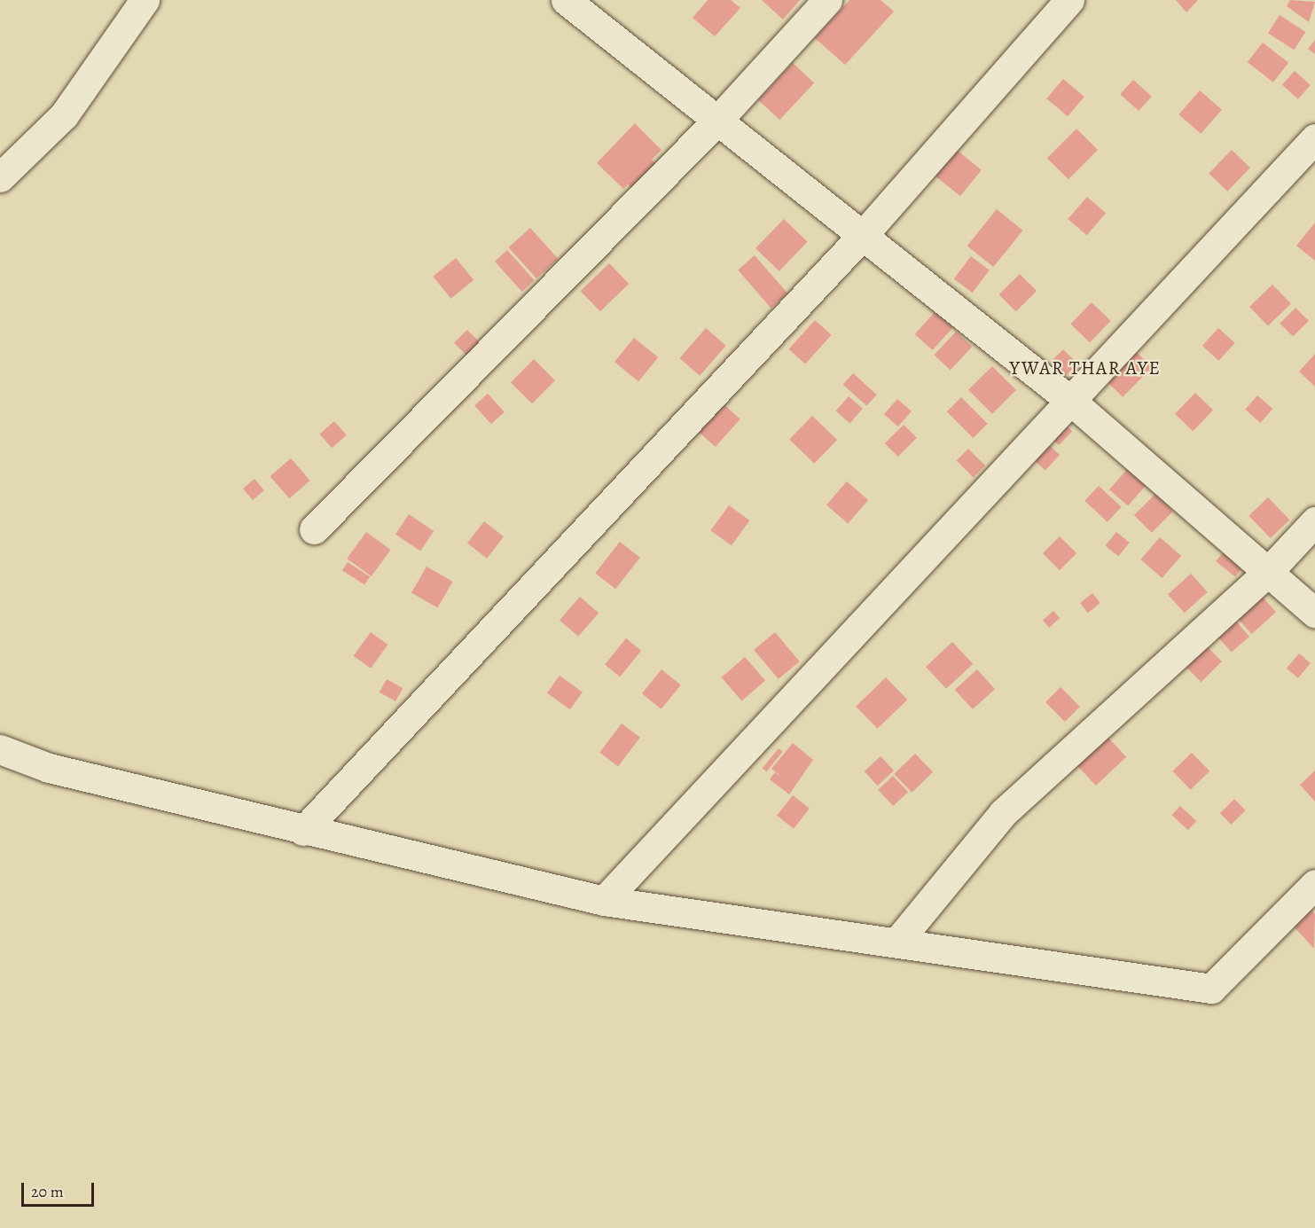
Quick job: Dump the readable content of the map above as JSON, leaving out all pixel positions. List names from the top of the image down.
{
  "districts": ["YWAR THAR AYE"],
  "scale_bar": "20 m"
}
